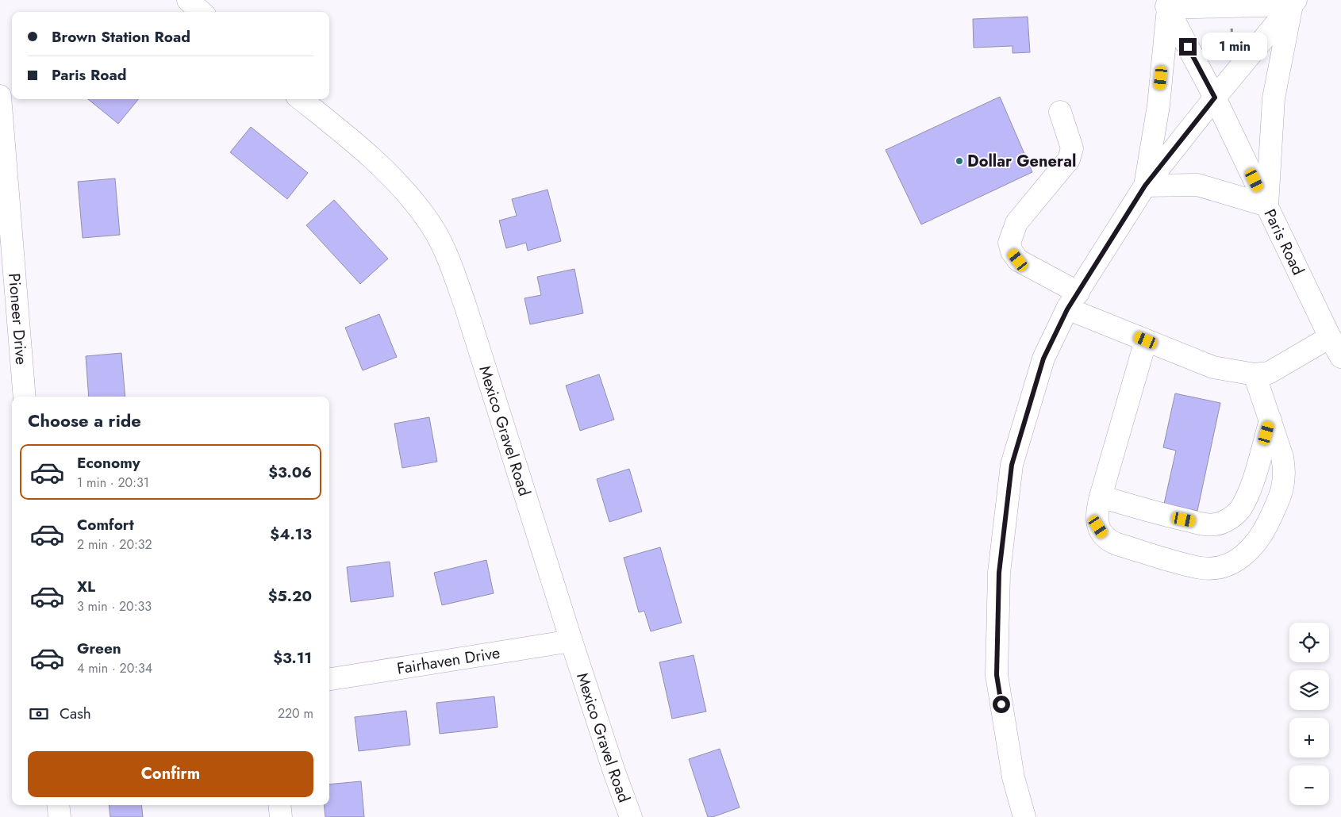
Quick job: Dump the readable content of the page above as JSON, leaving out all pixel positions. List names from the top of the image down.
{
  "streets": {
    "street": [
      "Paris Road",
      "Pioneer Drive",
      "Mexico Gravel Road",
      "Fairhaven Drive"
    ]
  },
  "crossings": [
    ["Mexico Gravel Road", "Fairhaven Drive"]
  ],
  "places": ["Dollar General"],
  "page": {
    "banner": ["Brown Station Road", "Paris Road"],
    "bubble": "1 min",
    "heading": "Choose a ride",
    "list": [
      {
        "name": "Economy",
        "note": "1 min · 20:31",
        "value": "$3.06"
      },
      {
        "name": "Comfort",
        "note": "2 min · 20:32",
        "value": "$4.13"
      },
      {
        "name": "XL",
        "note": "3 min · 20:33",
        "value": "$5.20"
      },
      {
        "name": "Green",
        "note": "4 min · 20:34",
        "value": "$3.11"
      }
    ],
    "map_buttons": ["+", "−"],
    "pay": ["Cash", "220 m"],
    "buttons": "Confirm"
  }
}
